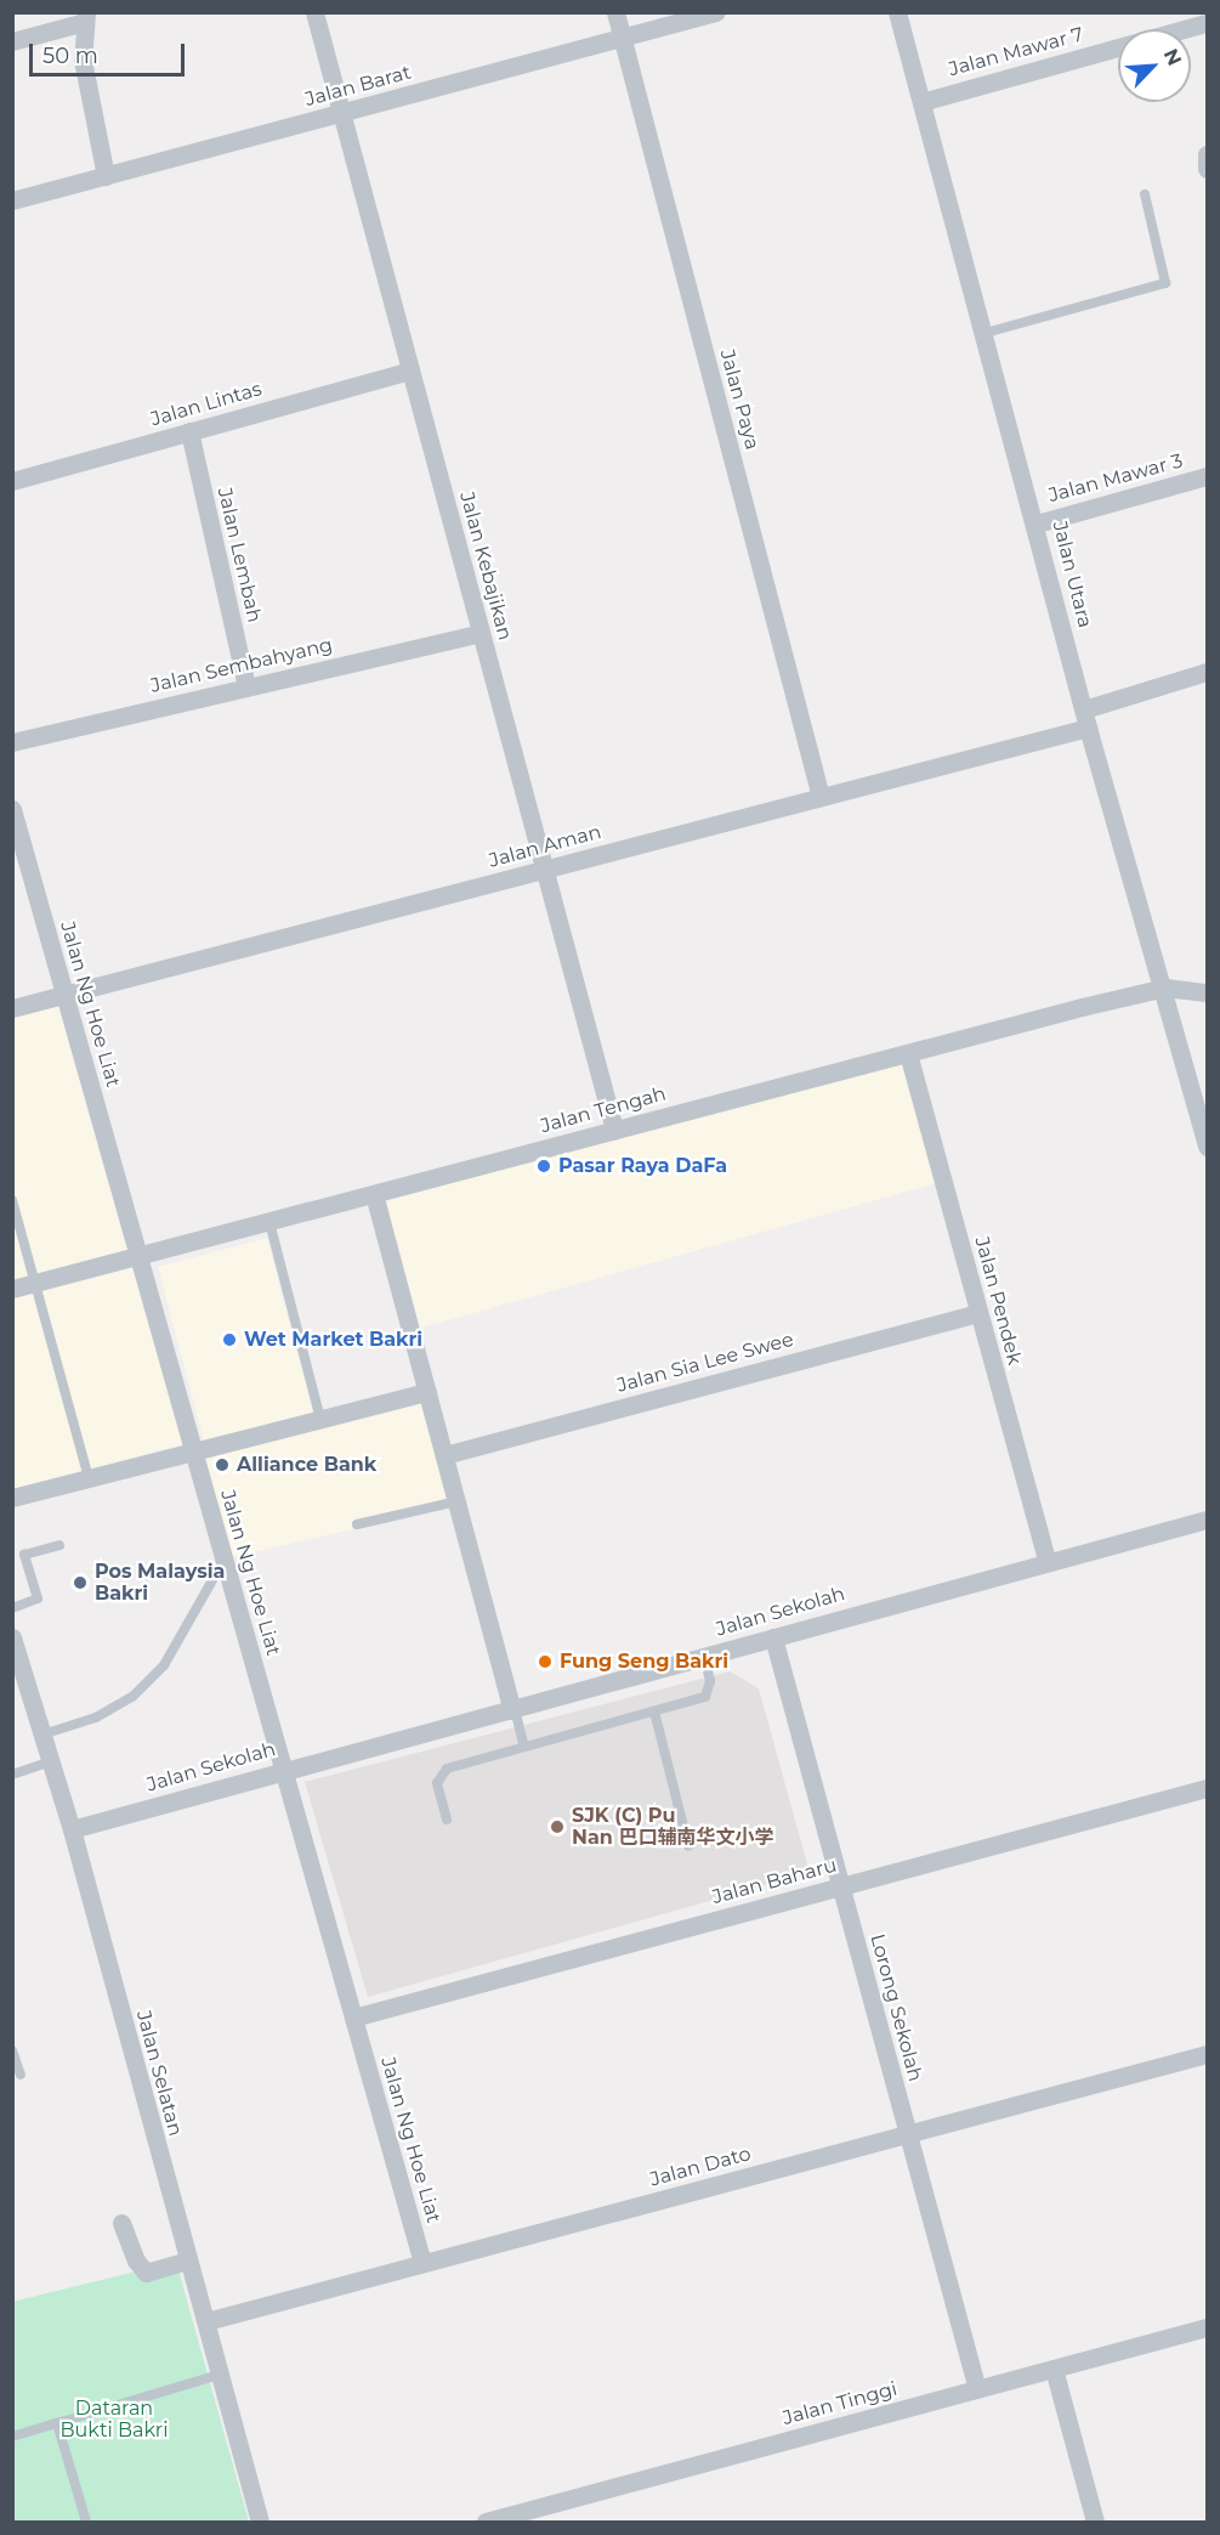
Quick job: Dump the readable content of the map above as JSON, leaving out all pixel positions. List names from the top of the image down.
{
  "streets": {
    "street": [
      "Jalan Mawar 7",
      "Jalan Barat",
      "Jalan Paya",
      "Jalan Lintas",
      "Jalan Mawar 3",
      "Jalan Lembah",
      "Jalan Kebajikan",
      "Jalan Utara",
      "Jalan Sembahyang",
      "Jalan Aman",
      "Jalan Ng Hoe Liat",
      "Jalan Tengah",
      "Jalan Pendek",
      "Jalan Sia Lee Swee",
      "Jalan Sekolah",
      "Jalan Baharu",
      "Lorong Sekolah",
      "Jalan Selatan",
      "Jalan Dato",
      "Jalan Tinggi"
    ]
  },
  "crossings": [
    ["Jalan Mawar 7", "Jalan Utara"],
    ["Jalan Barat", "Jalan Paya"],
    ["Jalan Barat", "Jalan Kebajikan"],
    ["Jalan Paya", "Jalan Aman"],
    ["Jalan Lintas", "Jalan Lembah"],
    ["Jalan Lintas", "Jalan Kebajikan"],
    ["Jalan Mawar 3", "Jalan Utara"],
    ["Jalan Lembah", "Jalan Sembahyang"],
    ["Jalan Kebajikan", "Jalan Sembahyang"],
    ["Jalan Kebajikan", "Jalan Aman"],
    ["Jalan Kebajikan", "Jalan Tengah"],
    ["Jalan Utara", "Jalan Aman"],
    ["Jalan Utara", "Jalan Tengah"],
    ["Jalan Aman", "Jalan Ng Hoe Liat"],
    ["Jalan Ng Hoe Liat", "Jalan Tengah"],
    ["Jalan Ng Hoe Liat", "Jalan Sekolah"],
    ["Jalan Ng Hoe Liat", "Jalan Baharu"],
    ["Jalan Ng Hoe Liat", "Jalan Dato"],
    ["Jalan Tengah", "Jalan Pendek"],
    ["Jalan Pendek", "Jalan Sia Lee Swee"],
    ["Jalan Pendek", "Jalan Sekolah"],
    ["Jalan Sekolah", "Lorong Sekolah"],
    ["Jalan Sekolah", "Jalan Selatan"],
    ["Jalan Baharu", "Lorong Sekolah"],
    ["Lorong Sekolah", "Jalan Dato"],
    ["Lorong Sekolah", "Jalan Tinggi"],
    ["Jalan Selatan", "Jalan Dato"]
  ],
  "parks": ["Dataran Bukti Bakri"],
  "places": [
    "Pasar Raya DaFa",
    "Wet Market Bakri",
    "Alliance Bank",
    "Pos Malaysia Bakri",
    "Fung Seng Bakri",
    "SJK (C) Pu Nan 巴口辅南华文小学"
  ],
  "scale_bar": "50 m",
  "north": "top right"
}
